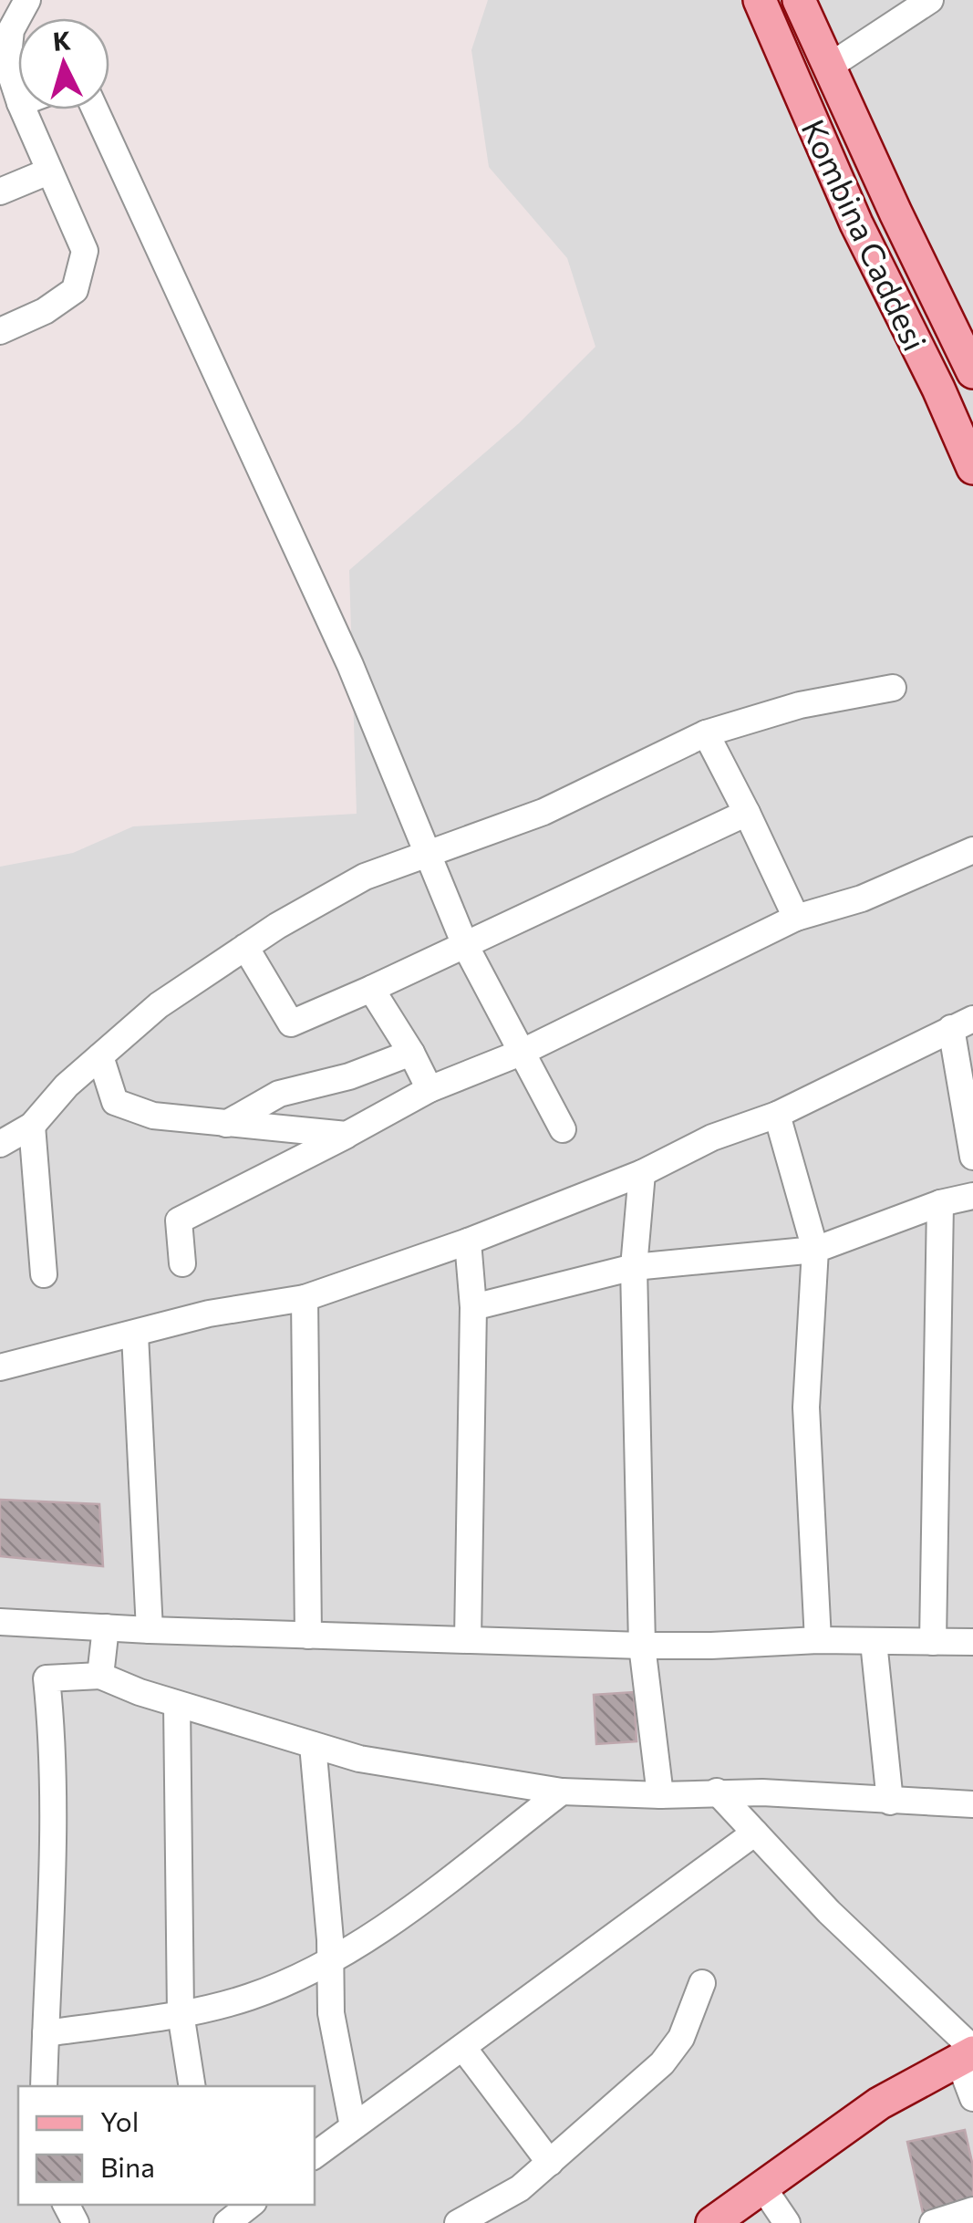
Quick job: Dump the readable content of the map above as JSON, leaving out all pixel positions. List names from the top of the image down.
{
  "streets": {
    "main road": ["Kombina Caddesi"]
  },
  "legend": ["Yol", "Bina"],
  "north": "top"
}
